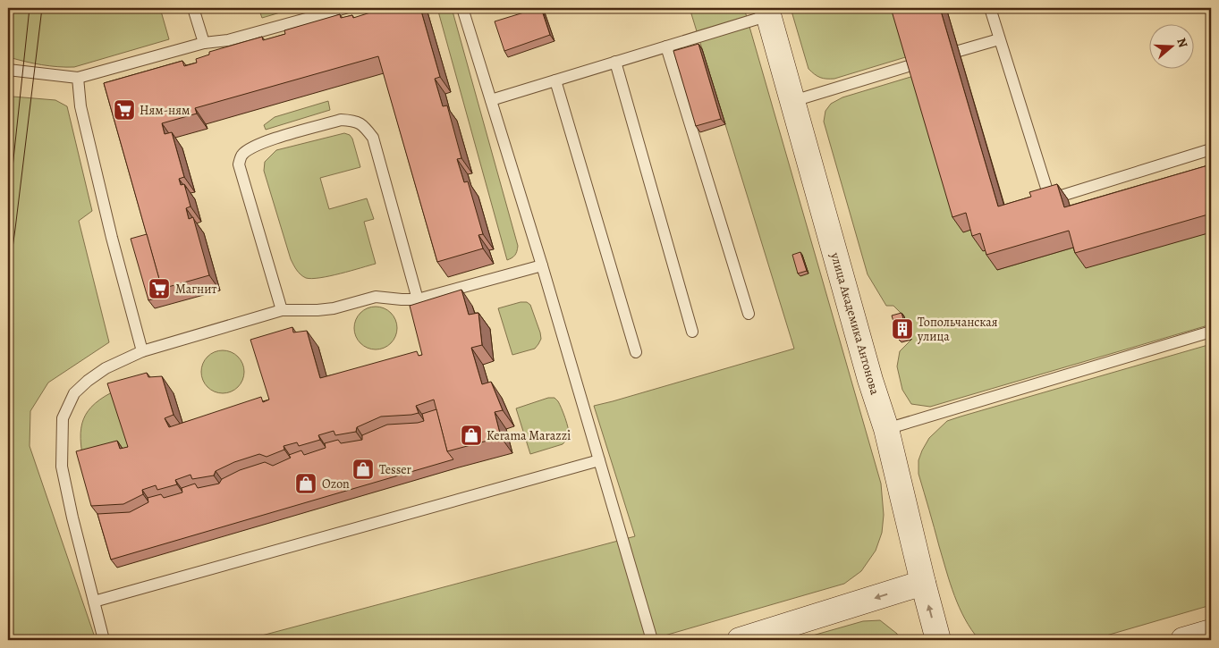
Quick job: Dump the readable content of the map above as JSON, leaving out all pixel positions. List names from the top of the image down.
{
  "streets": {
    "main road": ["улица Академика Антонова"]
  },
  "places": {
    "supermarket": ["Ням-ням", "Магнит"],
    "building": ["Топольчанская улица"],
    "shop": ["Kerama Marazzi", "Tesser", "Ozon"]
  },
  "north": "right"
}
